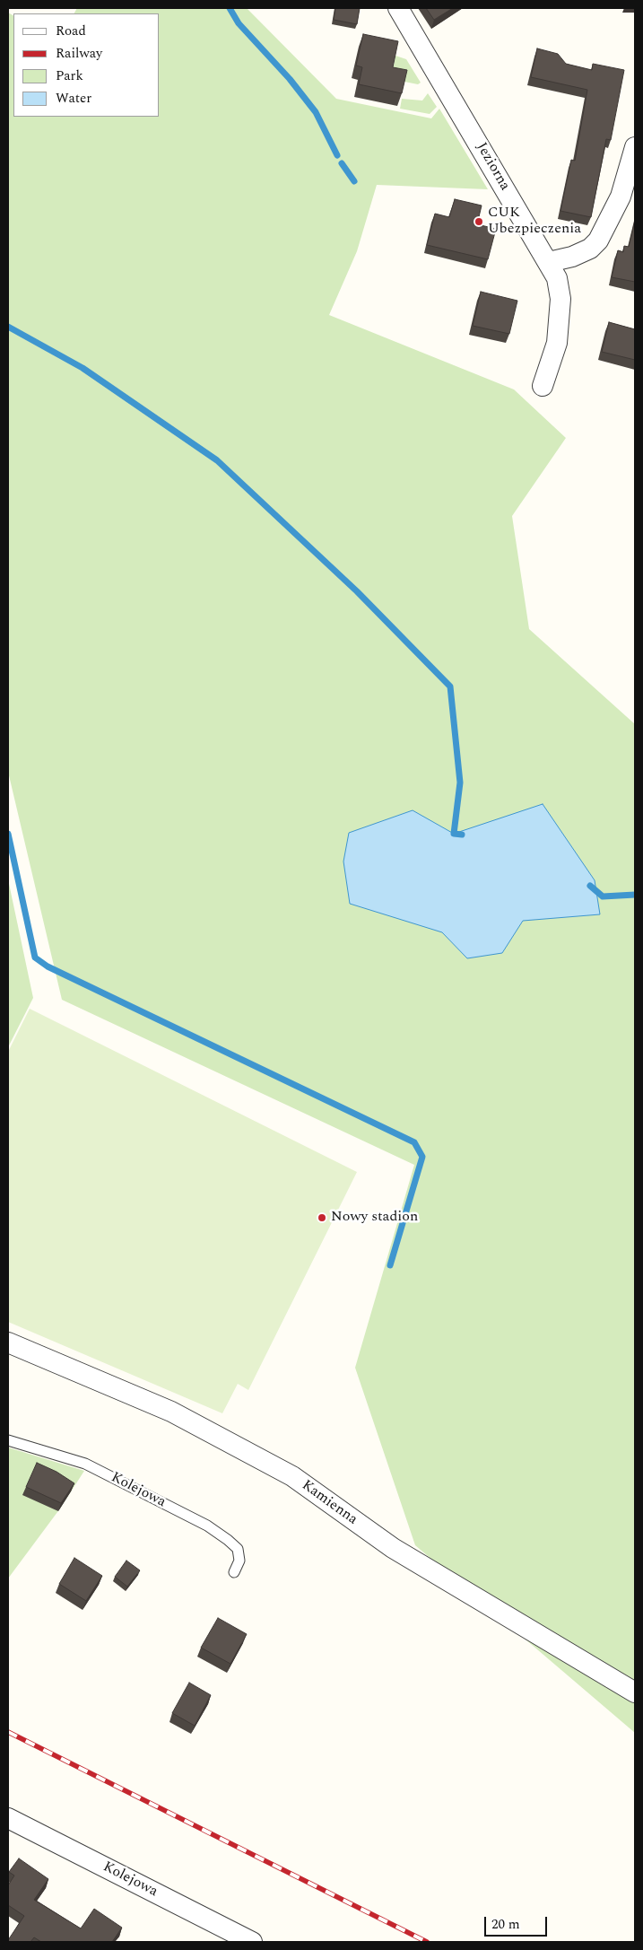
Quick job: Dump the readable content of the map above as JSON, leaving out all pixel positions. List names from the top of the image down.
{
  "streets": {
    "street": ["Jeziorna", "Kolejowa", "Kamienna"]
  },
  "places": ["CUK Ubezpieczenia", "Nowy stadion"],
  "legend": [
    "Road",
    "Railway",
    "Park",
    "Water"
  ],
  "scale_bar": "20 m"
}
